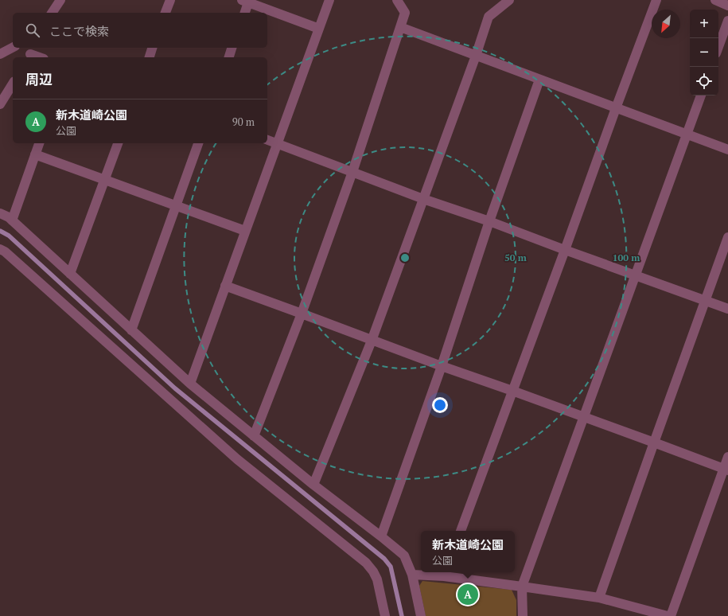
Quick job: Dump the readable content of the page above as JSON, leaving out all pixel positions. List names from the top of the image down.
{
  "north": "bottom left",
  "page": {
    "map_buttons": ["+", "−"],
    "search": "ここで検索",
    "heading": "周辺",
    "list": [
      {
        "mark": "A",
        "name": "新木道崎公園",
        "note": "公園",
        "value": "90 m"
      }
    ],
    "popup": ["新木道崎公園", "公園"],
    "pins": "A"
  },
  "rings": ["50 m", "100 m"]
}
